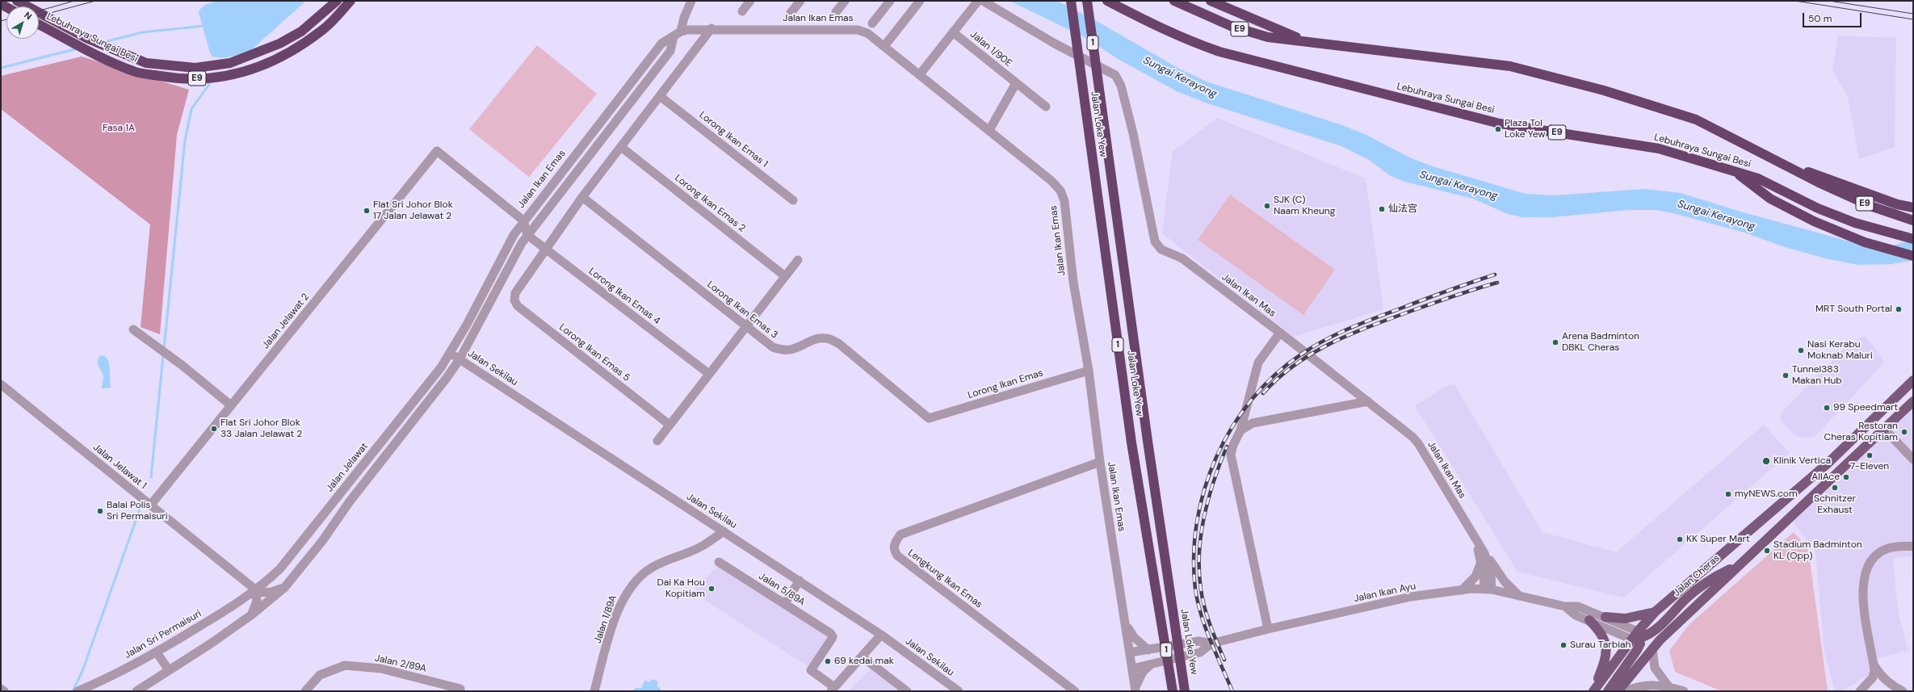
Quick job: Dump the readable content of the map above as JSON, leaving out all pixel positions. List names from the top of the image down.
{
  "streets": {
    "highway": [
      "E9",
      "Lebuhraya Sungai Besi",
      "1",
      "Jalan Loke Yew"
    ],
    "main road": ["Jalan Cheras"],
    "street": [
      "Jalan Ikan Emas",
      "Jalan 1/90E",
      "Lorong Ikan Emas 1",
      "Lorong Ikan Emas 2",
      "Jalan Ikan Mas",
      "Lorong Ikan Emas 4",
      "Lorong Ikan Emas 3",
      "Jalan Jelawat 2",
      "Lorong Ikan Emas 5",
      "Jalan Sekilau",
      "Lorong Ikan Emas",
      "Jalan Jelawat 1",
      "Jalan Jelawat",
      "Lengkung Ikan Emas",
      "Jalan 5/89A",
      "Jalan Ikan Ayu",
      "Jalan 1/89A",
      "Jalan Sri Permaisuri",
      "Jalan 2/89A"
    ]
  },
  "crossings": [
    ["Jalan Ikan Emas", "Jalan Jelawat 2"],
    ["Jalan Ikan Emas", "Jalan Sekilau"],
    ["Jalan Ikan Emas", "Lorong Ikan Emas"],
    ["Jalan Ikan Emas", "Jalan Jelawat"],
    ["Jalan Ikan Emas", "Lengkung Ikan Emas"],
    ["Jalan Ikan Emas", "Jalan Ikan Ayu"],
    ["Jalan Ikan Mas", "Jalan Ikan Ayu"],
    ["Lorong Ikan Emas 4", "Lorong Ikan Emas 5"],
    ["Lorong Ikan Emas 3", "Lorong Ikan Emas"],
    ["Jalan Jelawat 2", "Jalan Jelawat 1"],
    ["Jalan Sekilau", "Jalan Jelawat"],
    ["Jalan Sekilau", "Jalan 1/89A"],
    ["Jalan Jelawat 1", "Jalan Jelawat"],
    ["Jalan Jelawat 1", "Jalan Sri Permaisuri"],
    ["Jalan Jelawat", "Jalan Sri Permaisuri"],
    ["Jalan Cheras", "Jalan Ikan Ayu"]
  ],
  "water": ["Sungai Kerayong"],
  "parks": ["Fasa 1A"],
  "places": [
    "Plaza Tol Loke Yew",
    "SJK (C) Naam Kheung",
    "仙法宫",
    "Flat Sri Johor Blok 17 Jalan Jelawat 2",
    "MRT South Portal",
    "Arena Badminton DBKL Cheras",
    "Nasi Kerabu Moknab Maluri",
    "Tunnel383 Makan Hub",
    "99 Speedmart",
    "Flat Sri Johor Blok 33 Jalan Jelawat 2",
    "Restoran Cheras Kopitiam",
    "7-Eleven",
    "Klinik Vertica",
    "AllAce",
    "Schnitzer Exhaust",
    "myNEWS.com",
    "Balai Polis Sri Permaisuri",
    "KK Super Mart",
    "Stadium Badminton KL (Opp)",
    "Dai Ka Hou Kopitiam",
    "Surau Tarbiah",
    "69 kedai mak"
  ],
  "scale_bar": "50 m",
  "north": "top right"
}
